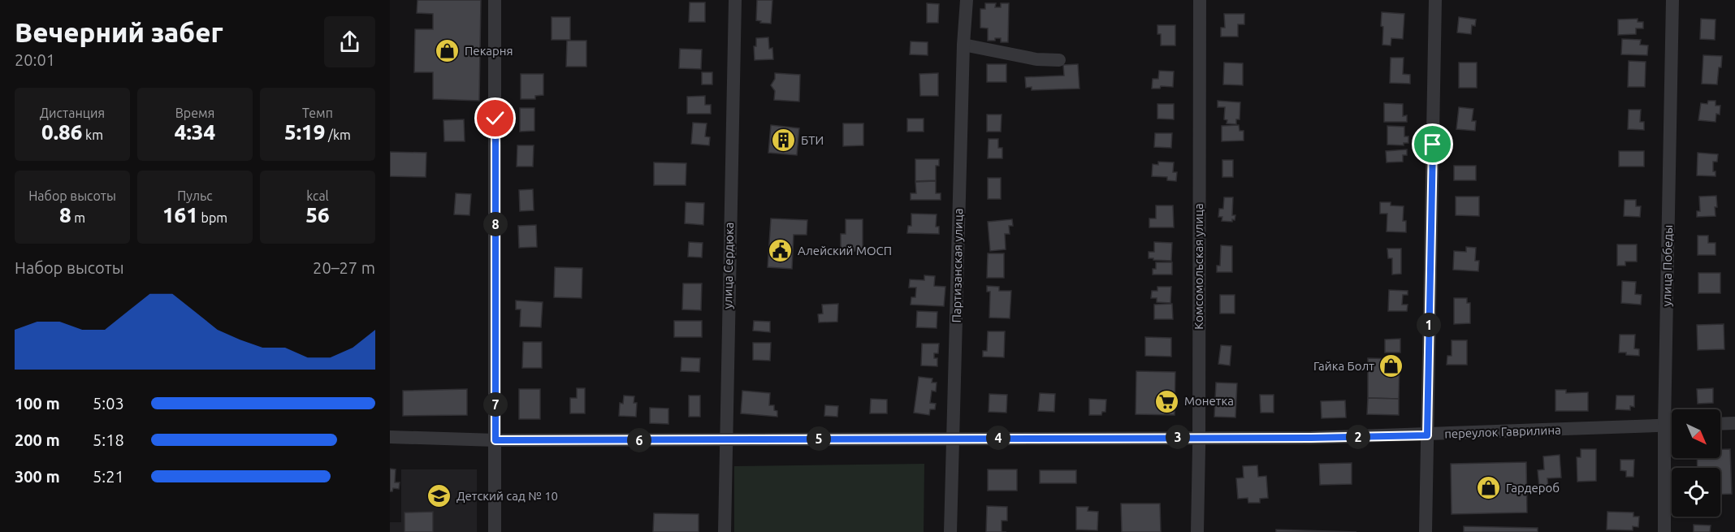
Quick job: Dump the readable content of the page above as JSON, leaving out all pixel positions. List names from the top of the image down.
{
  "streets": {
    "street": [
      "улица Сердюка",
      "Партизанская улица",
      "улица Победы",
      "Комсомольская улица",
      "переулок Гаврилина"
    ]
  },
  "crossings": [
    ["улица Сердюка", "переулок Гаврилина"],
    ["Партизанская улица", "переулок Гаврилина"],
    ["улица Победы", "переулок Гаврилина"],
    ["Комсомольская улица", "переулок Гаврилина"]
  ],
  "places": {
    "shop": ["Пекарня", "Гайка Болт", "Гардероб"],
    "building": ["БТИ"],
    "public building": ["Алейский МОСП"],
    "supermarket": ["Монетка"],
    "school or university": ["Детский сад № 10"]
  },
  "north": "bottom right",
  "page": {
    "heading": ["Вечерний забег", "20:01"],
    "stats": [
      ["Дистанция", "0.86 km"],
      ["Время", "4:34"],
      ["Темп", "5:19 /km"],
      ["Набор высоты", "8 m"],
      ["Пульс", "161 bpm"],
      ["kcal", "56"]
    ],
    "pins": [
      "8",
      "1",
      "7",
      "2",
      "3",
      "4",
      "5",
      "6"
    ],
    "chart": ["Набор высоты", "20–27 m"],
    "list": [
      {
        "name": "100 m",
        "note": "5:03"
      },
      {
        "name": "200 m",
        "note": "5:18"
      },
      {
        "name": "300 m",
        "note": "5:21"
      }
    ]
  }
}
